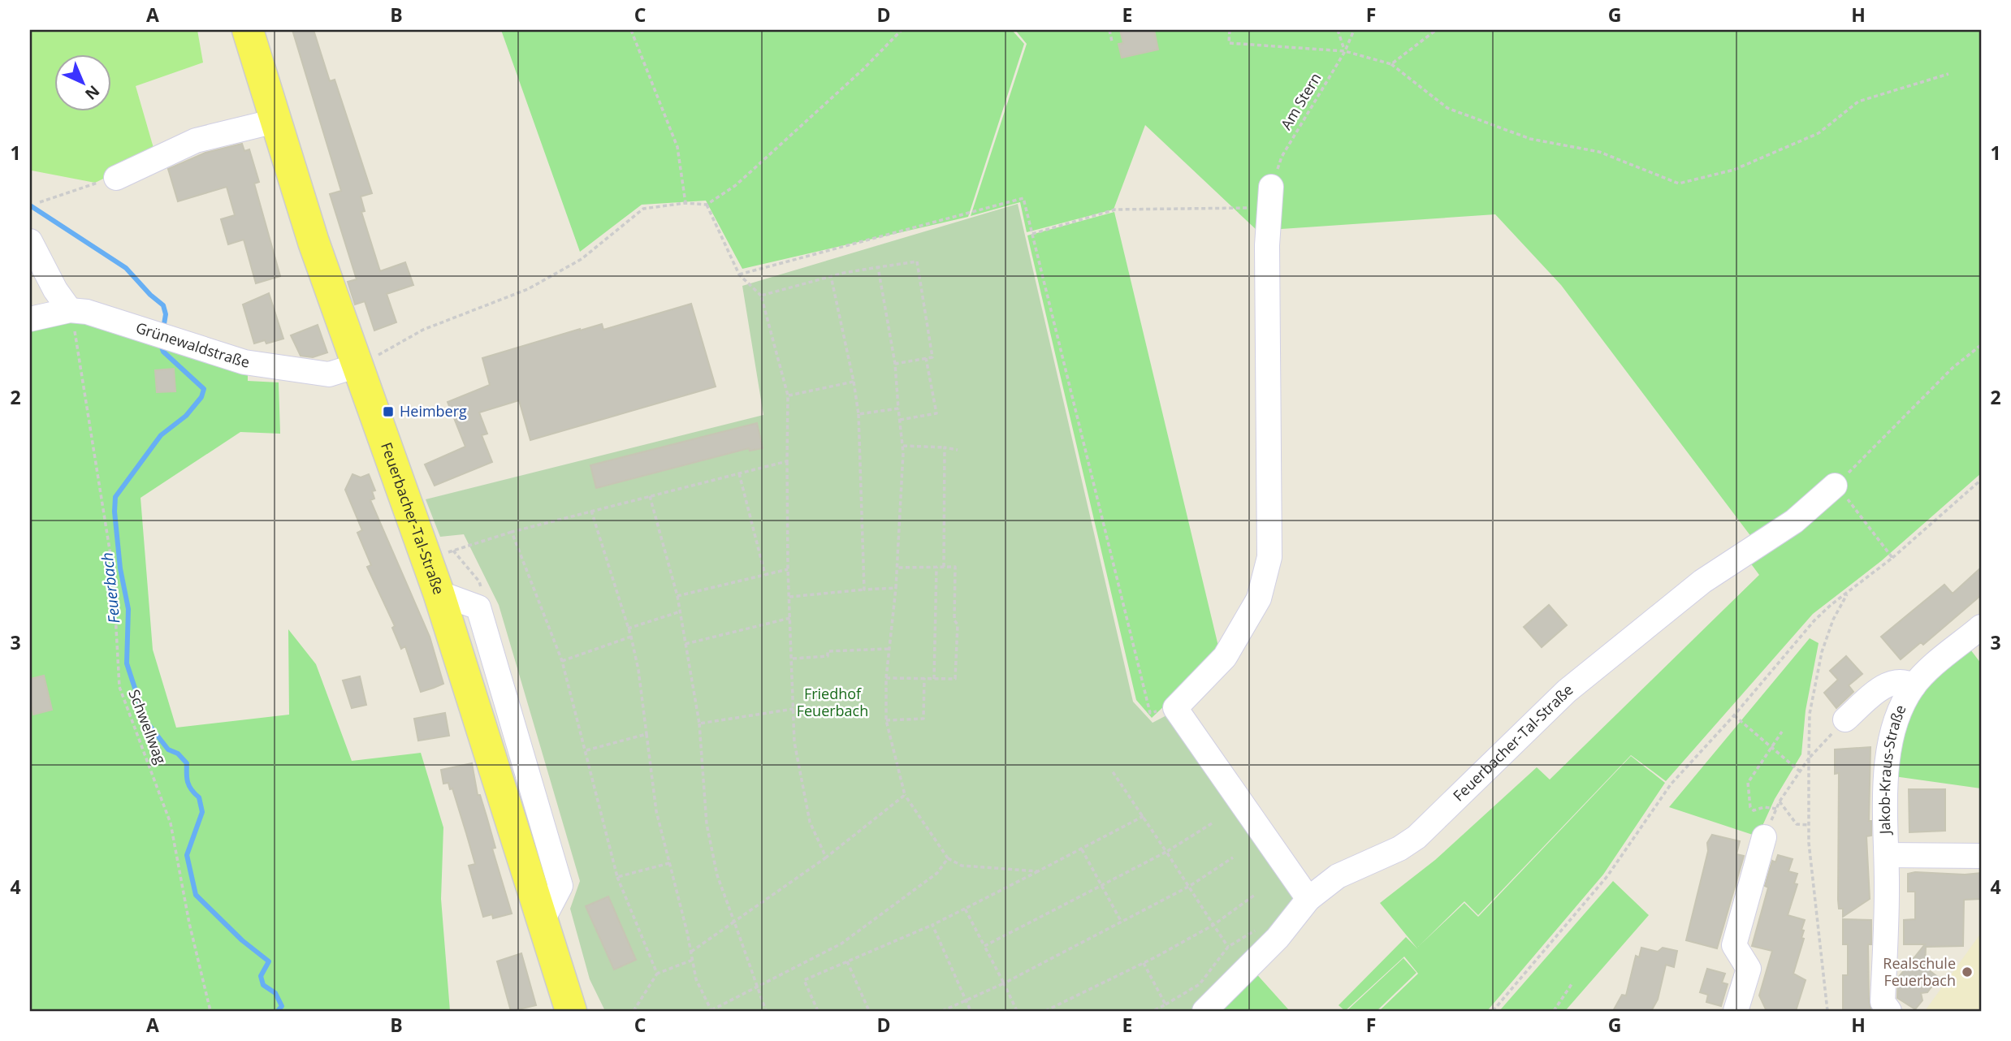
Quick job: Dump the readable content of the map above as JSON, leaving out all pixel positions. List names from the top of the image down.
{
  "streets": {
    "main road": ["Feuerbacher-Tal-Straße"],
    "street": ["Grünewaldstraße", "Jakob-Kraus-Straße"],
    "path": ["Am Stern", "Schwellwag"]
  },
  "crossings": [
    ["Grünewaldstraße", "Feuerbacher-Tal-Straße"],
    ["Grünewaldstraße", "Schwellwag"]
  ],
  "water": ["Feuerbach"],
  "parks": ["Friedhof Feuerbach"],
  "places": {
    "transit": ["Heimberg"],
    "other": ["Realschule Feuerbach"]
  },
  "north": "bottom right",
  "grid": {
    "columns": [
      "A",
      "B",
      "C",
      "D",
      "E",
      "F",
      "G",
      "H"
    ],
    "rows": [
      "1",
      "2",
      "3",
      "4"
    ]
  }
}
